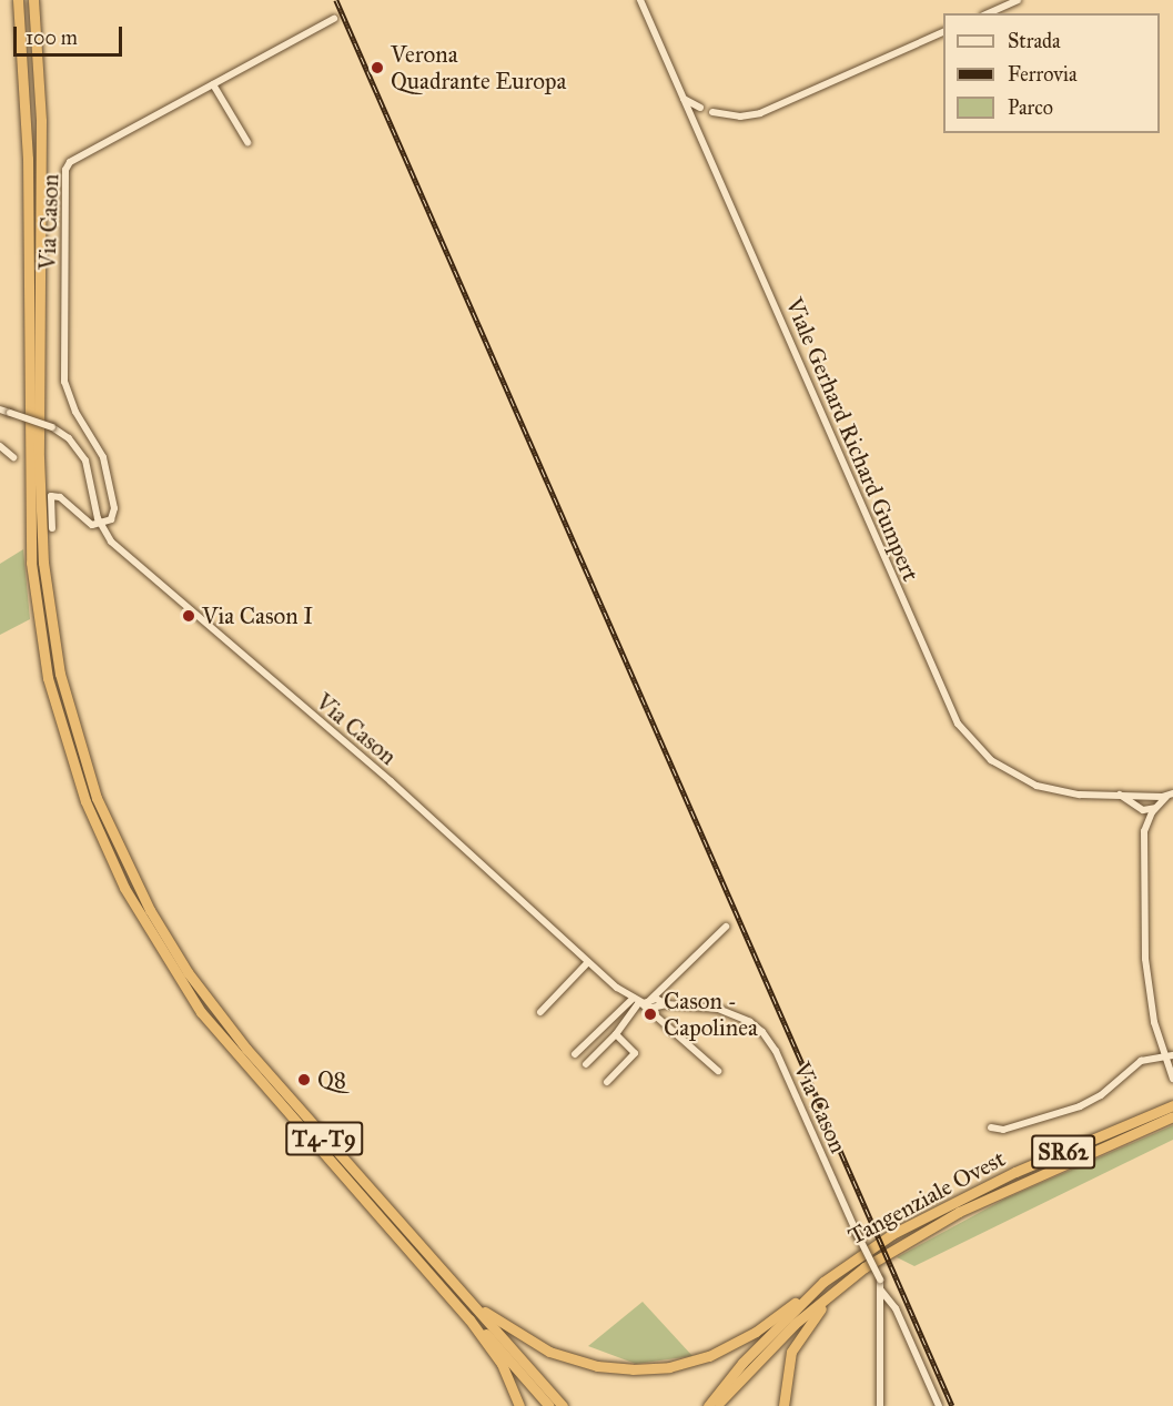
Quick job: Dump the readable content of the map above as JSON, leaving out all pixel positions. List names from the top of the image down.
{
  "streets": {
    "highway": ["T4-T9", "SR62", "Tangenziale Ovest"],
    "street": ["Via Cason", "Viale Gerhard Richard Gumpert"]
  },
  "places": [
    "Verona Quadrante Europa",
    "Via Cason I",
    "Cason - Capolinea",
    "Q8"
  ],
  "legend": ["Strada", "Ferrovia", "Parco"],
  "scale_bar": "100 m"
}
